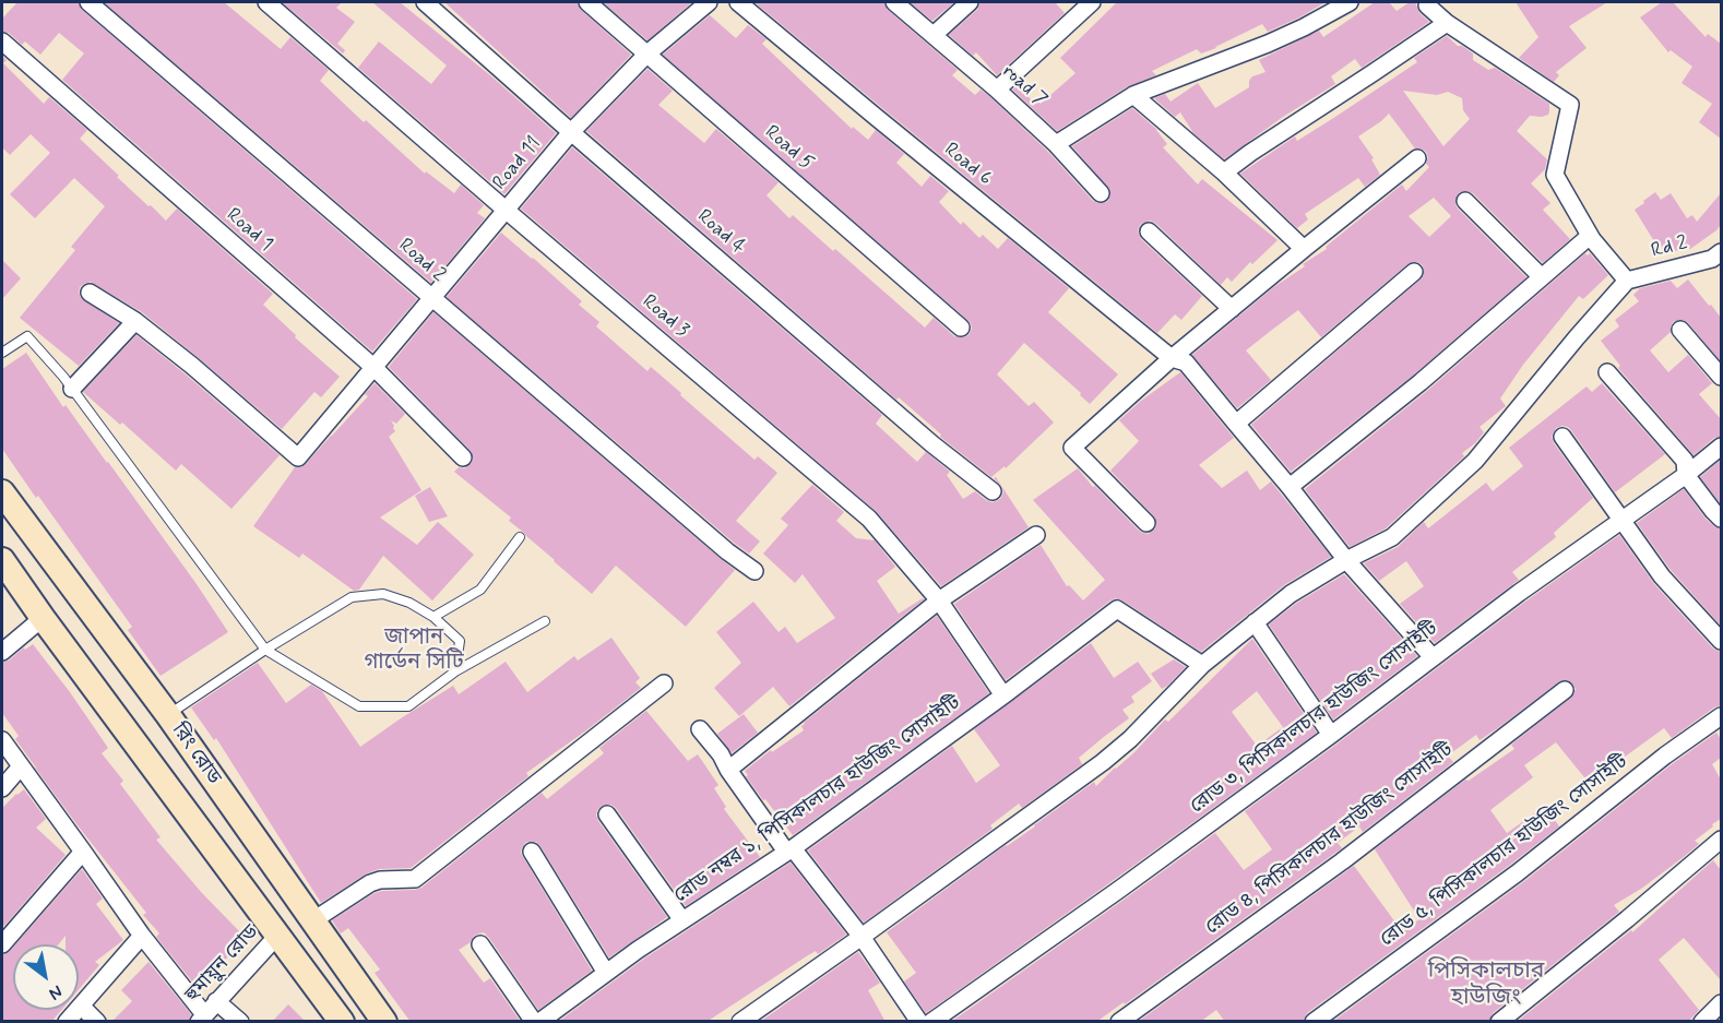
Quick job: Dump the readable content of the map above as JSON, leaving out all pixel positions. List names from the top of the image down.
{
  "streets": {
    "main road": ["রিং রোড"],
    "street": [
      "road 7",
      "Road 5",
      "Road 11",
      "Road 6",
      "Road 1",
      "Road 4",
      "Rd 2",
      "Road 2",
      "Road 3",
      "রোড ৩, পিসিকালচার হাউজিং সোসাইটি",
      "রোড নম্বর ১, পিসিকালচার হাউজিং সোসাইটি",
      "রোড ৪, পিসিকালচার হাউজিং সোসাইটি",
      "রোড ৫, পিসিকালচার হাউজিং সোসাইটি",
      "হুমায়ুন রোড"
    ]
  },
  "crossings": [
    ["Road 5", "Road 11"],
    ["Road 11", "Road 1"],
    ["Road 11", "Road 4"],
    ["Road 11", "Road 2"],
    ["Road 11", "Road 3"],
    ["Road 6", "রোড ৩, পিসিকালচার হাউজিং সোসাইটি"],
    ["Road 3", "রোড নম্বর ১, পিসিকালচার হাউজিং সোসাইটি"],
    ["রিং রোড", "হুমায়ুন রোড"]
  ],
  "districts": ["জাপান গার্ডেন সিটি", "পিসিকালচার হাউজিং"],
  "north": "bottom right"
}
